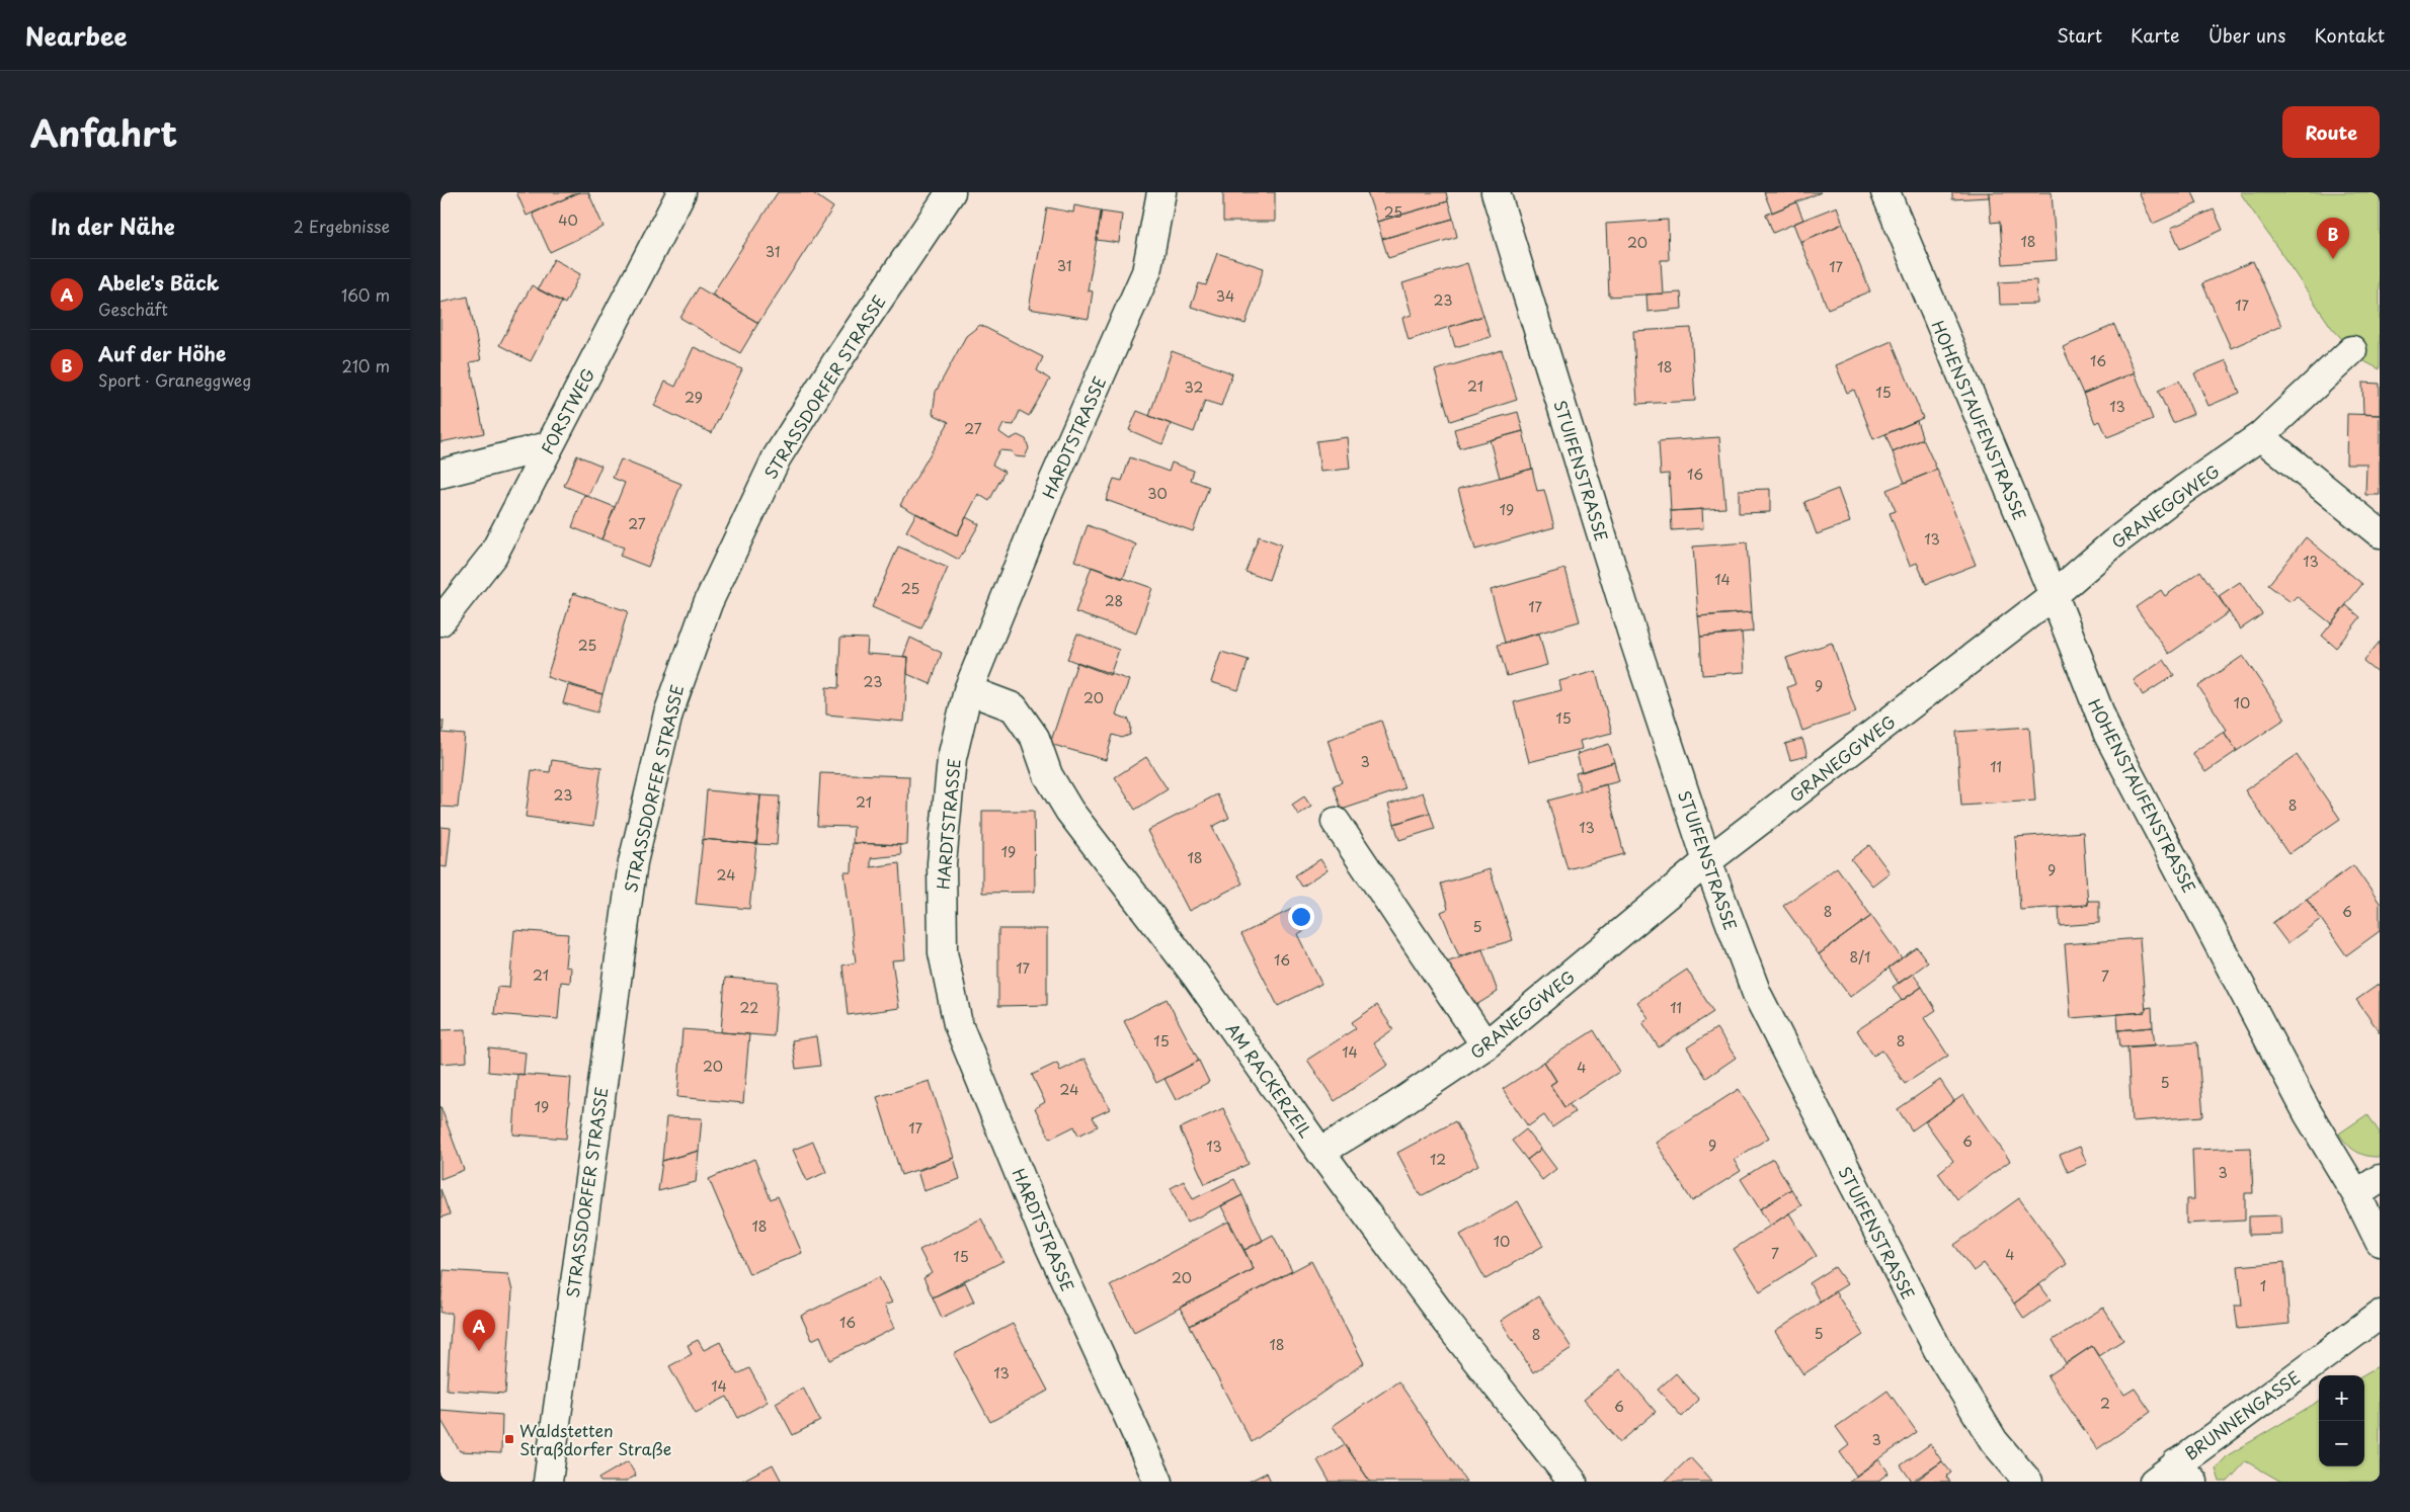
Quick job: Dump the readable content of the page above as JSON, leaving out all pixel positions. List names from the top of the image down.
{
  "streets": {
    "street": [
      "STRASSDORFER STRASSE",
      "FORSTWEG",
      "HOHENSTAUFENSTRASSE",
      "HARDTSTRASSE",
      "STUIFENSTRASSE",
      "GRANEGGWEG",
      "AM RACKERZEIL",
      "BRUNNENGASSE"
    ]
  },
  "crossings": [
    ["HOHENSTAUFENSTRASSE", "GRANEGGWEG"],
    ["HARDTSTRASSE", "AM RACKERZEIL"],
    ["STUIFENSTRASSE", "GRANEGGWEG"],
    ["GRANEGGWEG", "AM RACKERZEIL"]
  ],
  "places": {
    "transit": ["Waldstetten Straßdorfer Straße"]
  },
  "house_numbers": [
    "25",
    "40",
    "18",
    "20",
    "31",
    "31",
    "17",
    "34",
    "23",
    "17",
    "16",
    "18",
    "21",
    "32",
    "15",
    "29",
    "13",
    "27",
    "16",
    "30",
    "19",
    "27",
    "13",
    "13",
    "14",
    "25",
    "28",
    "17",
    "25",
    "23",
    "9",
    "20",
    "10",
    "15",
    "3",
    "11",
    "23",
    "21",
    "8",
    "13",
    "19",
    "18",
    "9",
    "24",
    "8",
    "6",
    "5",
    "8/1",
    "16",
    "17",
    "21",
    "7",
    "22",
    "11",
    "15",
    "8",
    "14",
    "20",
    "4",
    "5",
    "24",
    "19",
    "17",
    "6",
    "9",
    "13",
    "12",
    "3",
    "18",
    "10",
    "7",
    "4",
    "15",
    "20",
    "1",
    "16",
    "5",
    "8",
    "18",
    "13",
    "14",
    "2",
    "6",
    "3"
  ],
  "page": {
    "header": "Nearbee",
    "nav": [
      "Start",
      "Karte",
      "Über uns",
      "Kontakt"
    ],
    "title": "Anfahrt",
    "buttons": "Route",
    "heading": ["In der Nähe", "2 Ergebnisse"],
    "pins": ["B", "A"],
    "list": [
      {
        "mark": "A",
        "name": "Abele's Bäck",
        "note": "Geschäft",
        "value": "160 m"
      },
      {
        "mark": "B",
        "name": "Auf der Höhe",
        "note": "Sport · Graneggweg",
        "value": "210 m"
      }
    ],
    "map_buttons": ["+", "−"]
  }
}
